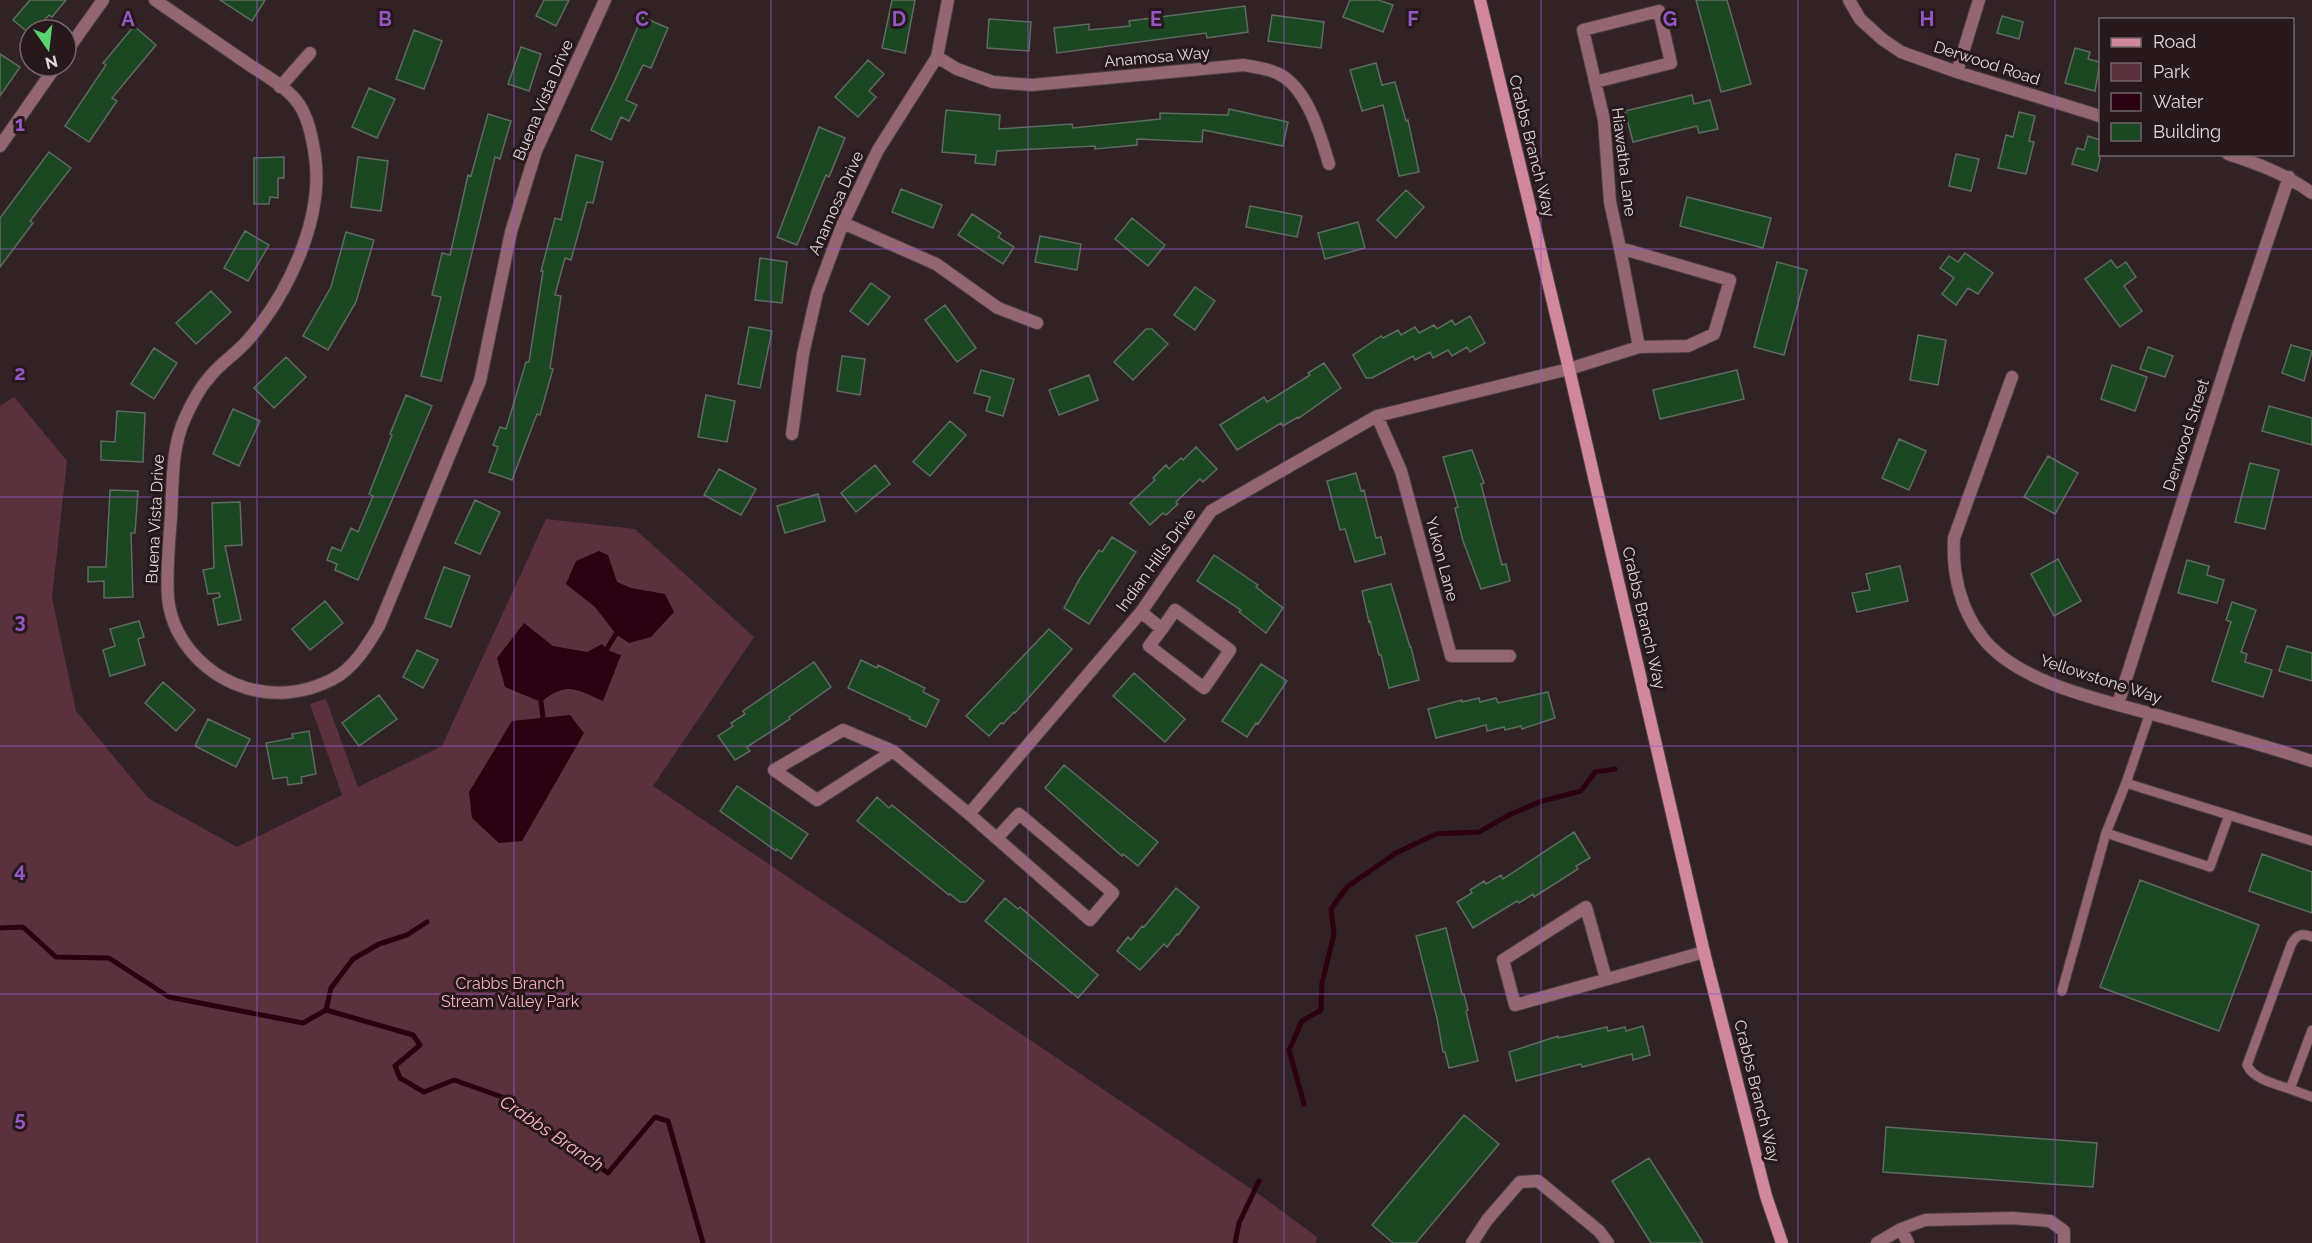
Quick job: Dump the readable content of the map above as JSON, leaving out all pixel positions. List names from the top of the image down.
{
  "streets": {
    "street": [
      "Anamosa Way",
      "Derwood Road",
      "Buena Vista Drive",
      "Crabbs Branch Way",
      "Hiawatha Lane",
      "Anamosa Drive",
      "Derwood Street",
      "Yukon Lane",
      "Indian Hills Drive",
      "Yellowstone Way"
    ]
  },
  "crossings": [
    ["Anamosa Way", "Anamosa Drive"],
    ["Crabbs Branch Way", "Indian Hills Drive"],
    ["Derwood Street", "Yellowstone Way"],
    ["Yukon Lane", "Indian Hills Drive"]
  ],
  "water": ["Crabbs Branch"],
  "parks": ["Crabbs Branch Stream Valley Park"],
  "legend": [
    "Road",
    "Park",
    "Water",
    "Building"
  ],
  "north": "bottom",
  "grid": {
    "columns": [
      "A",
      "B",
      "C",
      "D",
      "E",
      "F",
      "G",
      "H"
    ],
    "rows": [
      "1",
      "2",
      "3",
      "4",
      "5"
    ]
  }
}
